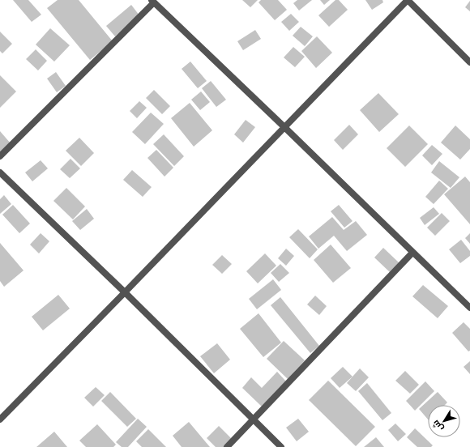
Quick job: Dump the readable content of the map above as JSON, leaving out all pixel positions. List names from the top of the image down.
{
  "north": "bottom left"
}
